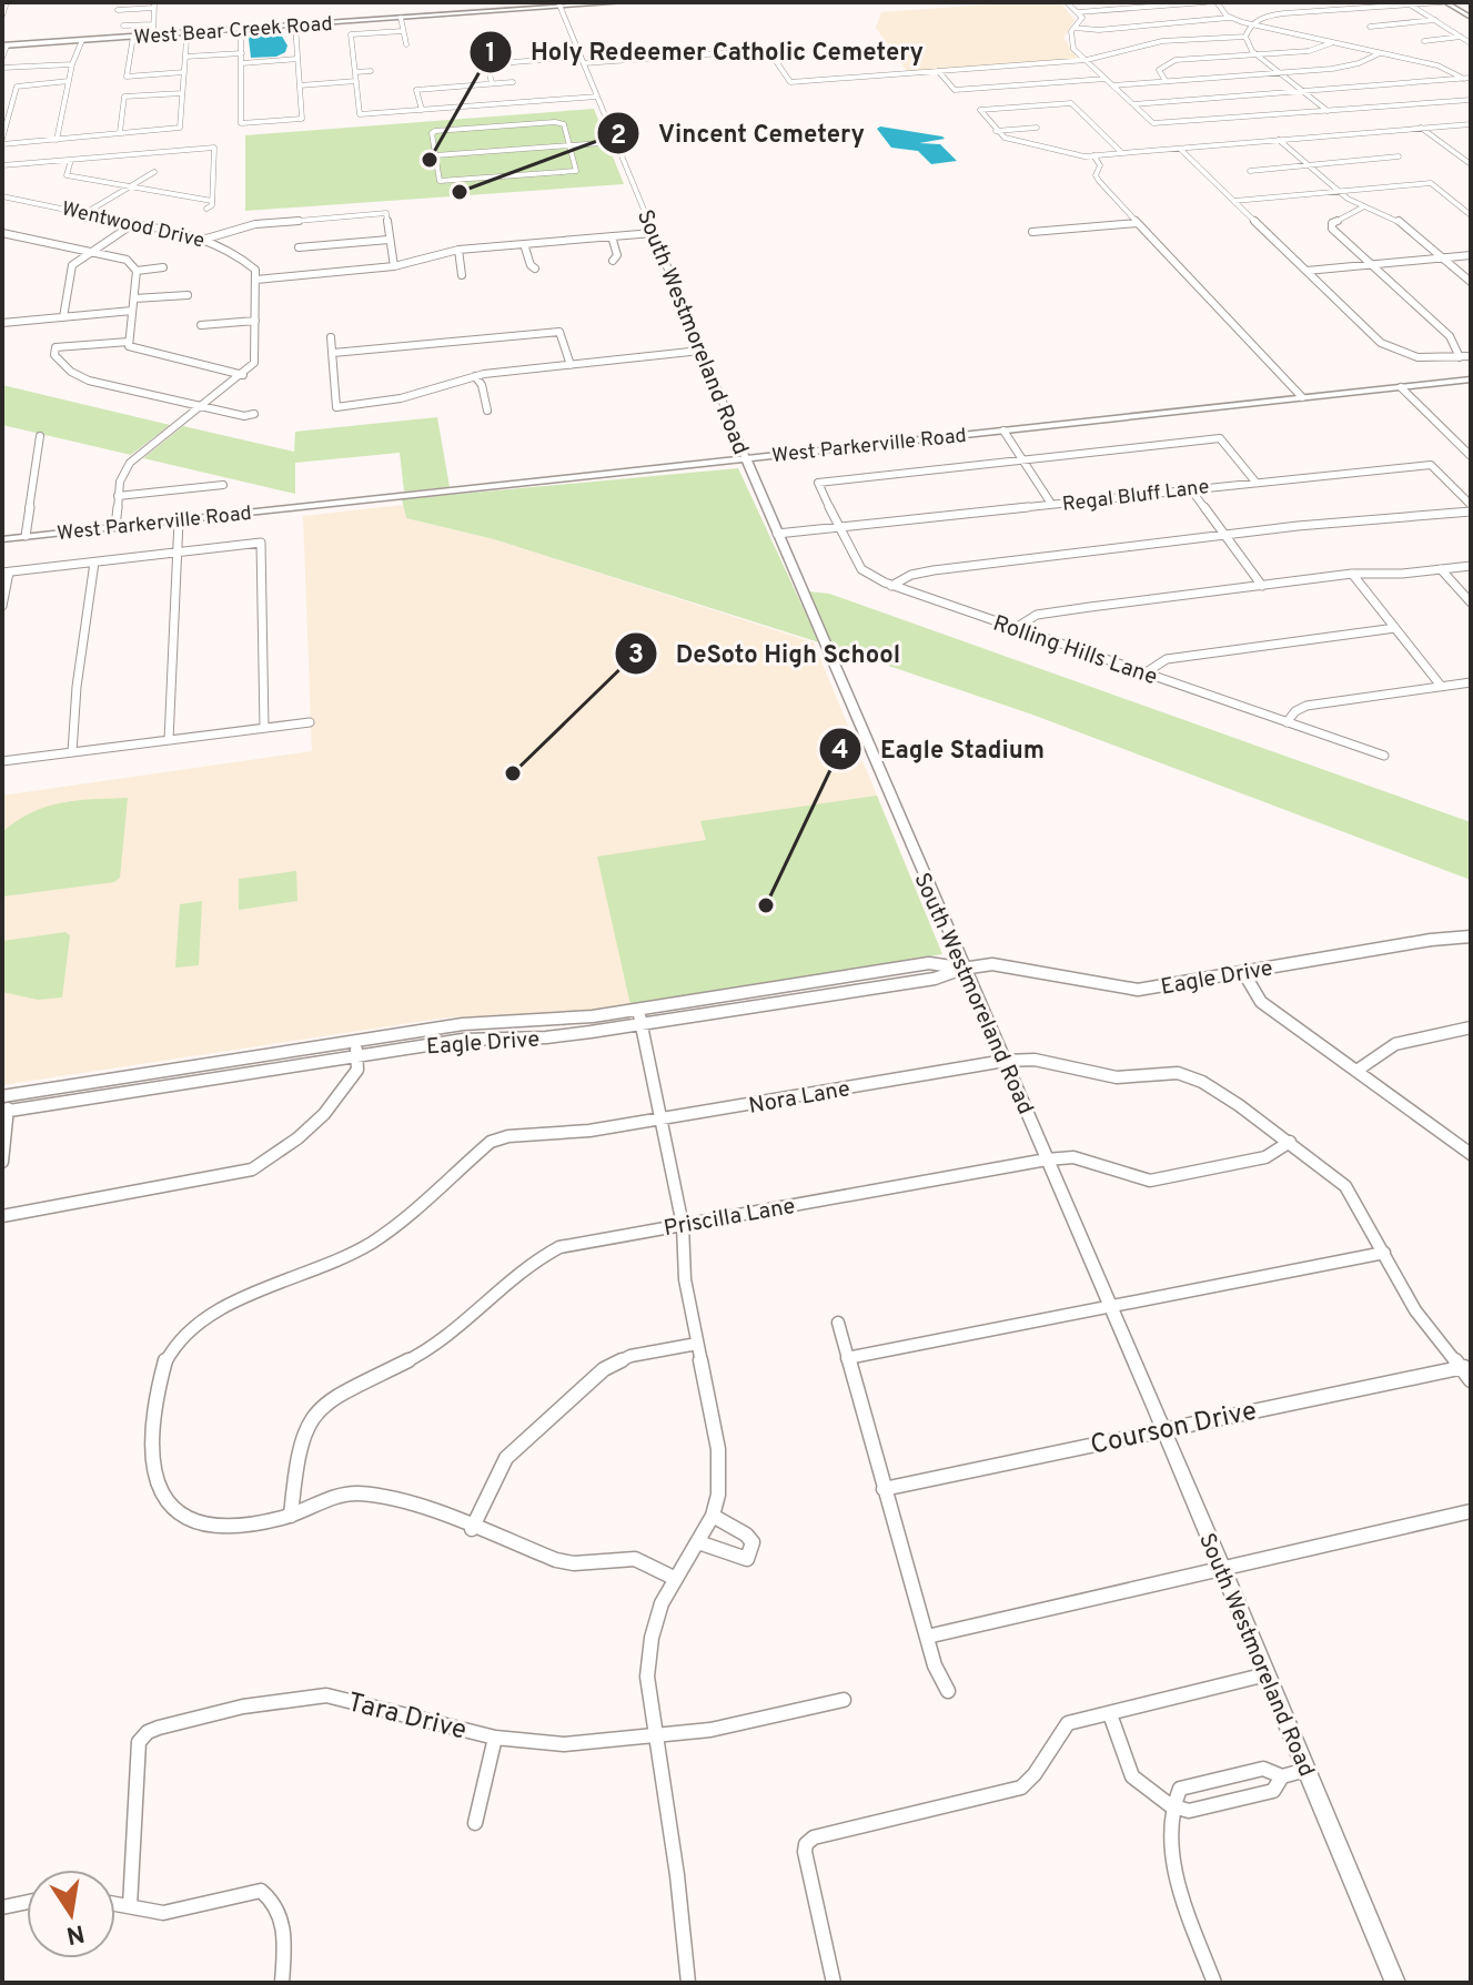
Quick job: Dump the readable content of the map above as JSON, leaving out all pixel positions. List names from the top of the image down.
{
  "streets": {
    "main road": ["West Bear Creek Road", "South Westmoreland Road", "West Parkerville Road"],
    "street": [
      "Wentwood Drive",
      "Regal Bluff Lane",
      "Rolling Hills Lane",
      "Eagle Drive",
      "Nora Lane",
      "Priscilla Lane",
      "Courson Drive",
      "Tara Drive"
    ]
  },
  "crossings": [
    ["West Bear Creek Road", "South Westmoreland Road"],
    ["South Westmoreland Road", "West Parkerville Road"],
    ["South Westmoreland Road", "Regal Bluff Lane"],
    ["South Westmoreland Road", "Eagle Drive"],
    ["South Westmoreland Road", "Nora Lane"],
    ["South Westmoreland Road", "Priscilla Lane"],
    ["South Westmoreland Road", "Courson Drive"],
    ["Regal Bluff Lane", "Rolling Hills Lane"],
    ["Nora Lane", "Priscilla Lane"],
    ["Nora Lane", "Courson Drive"]
  ],
  "places": [
    "Holy Redeemer Catholic Cemetery",
    "Vincent Cemetery",
    "DeSoto High School",
    "Eagle Stadium"
  ],
  "north": "bottom"
}
